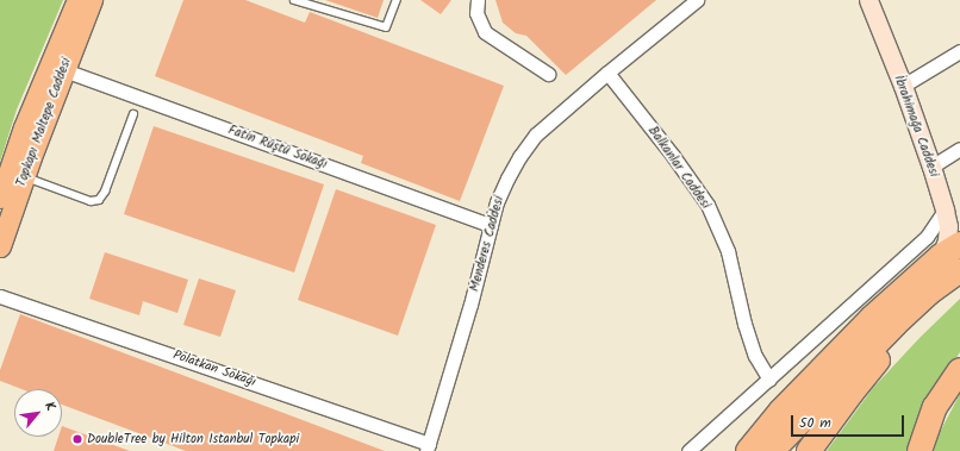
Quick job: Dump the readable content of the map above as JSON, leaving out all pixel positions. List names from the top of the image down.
{
  "streets": {
    "main road": ["Topkapı Maltepe Caddesi", "İbrahimağa Caddesi"],
    "street": [
      "Fatin Rüştü Sokağı",
      "Balkanlar Caddesi",
      "Menderes Caddesi",
      "Polatkan Sokağı"
    ]
  },
  "crossings": [
    ["Topkapı Maltepe Caddesi", "Fatin Rüştü Sokağı"],
    ["Fatin Rüştü Sokağı", "Menderes Caddesi"],
    ["Balkanlar Caddesi", "Menderes Caddesi"],
    ["Menderes Caddesi", "Polatkan Sokağı"]
  ],
  "places": ["DoubleTree by Hilton Istanbul Topkapi"],
  "scale_bar": "50 m",
  "north": "top right"
}
